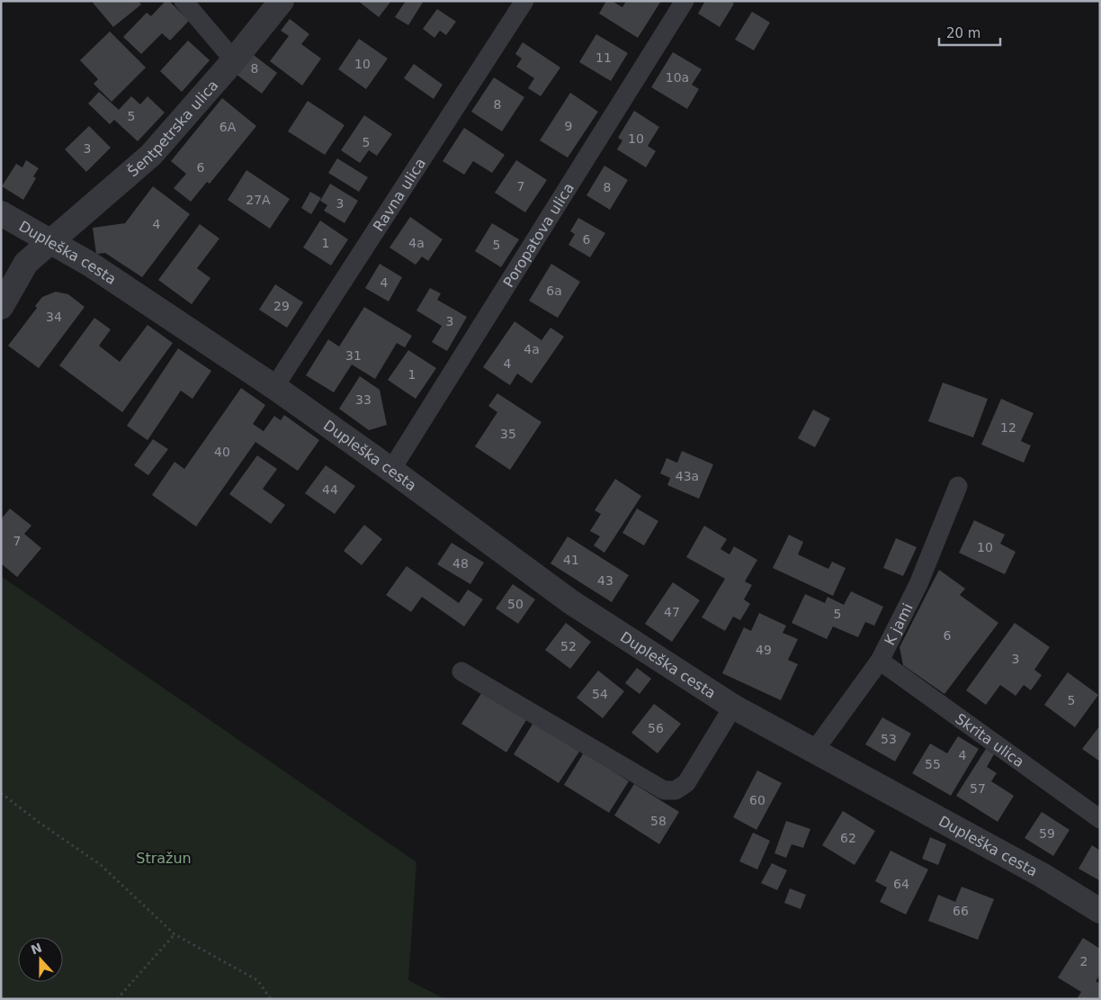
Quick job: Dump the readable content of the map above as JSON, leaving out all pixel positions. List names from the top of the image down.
{
  "streets": {
    "street": [
      "Šentpetrska ulica",
      "Ravna ulica",
      "Poropatova ulica",
      "Dupleška cesta",
      "K jami",
      "Skrita ulica"
    ]
  },
  "crossings": [
    ["Šentpetrska ulica", "Dupleška cesta"],
    ["Ravna ulica", "Dupleška cesta"],
    ["Poropatova ulica", "Dupleška cesta"],
    ["Dupleška cesta", "K jami"],
    ["K jami", "Skrita ulica"]
  ],
  "parks": ["Stražun"],
  "house_numbers": [
    "11",
    "10",
    "8",
    "10a",
    "8",
    "5",
    "9",
    "6A",
    "10",
    "5",
    "3",
    "6",
    "7",
    "8",
    "27A",
    "3",
    "4",
    "6",
    "1",
    "4a",
    "5",
    "4",
    "6a",
    "29",
    "34",
    "3",
    "4a",
    "31",
    "4",
    "1",
    "33",
    "12",
    "35",
    "40",
    "43a",
    "44",
    "7",
    "10",
    "41",
    "48",
    "43",
    "50",
    "47",
    "5",
    "6",
    "52",
    "49",
    "3",
    "54",
    "5",
    "56",
    "53",
    "4",
    "55",
    "57",
    "60",
    "58",
    "59",
    "62",
    "64",
    "66",
    "2"
  ],
  "scale_bar": "20 m",
  "north": "top"
}
